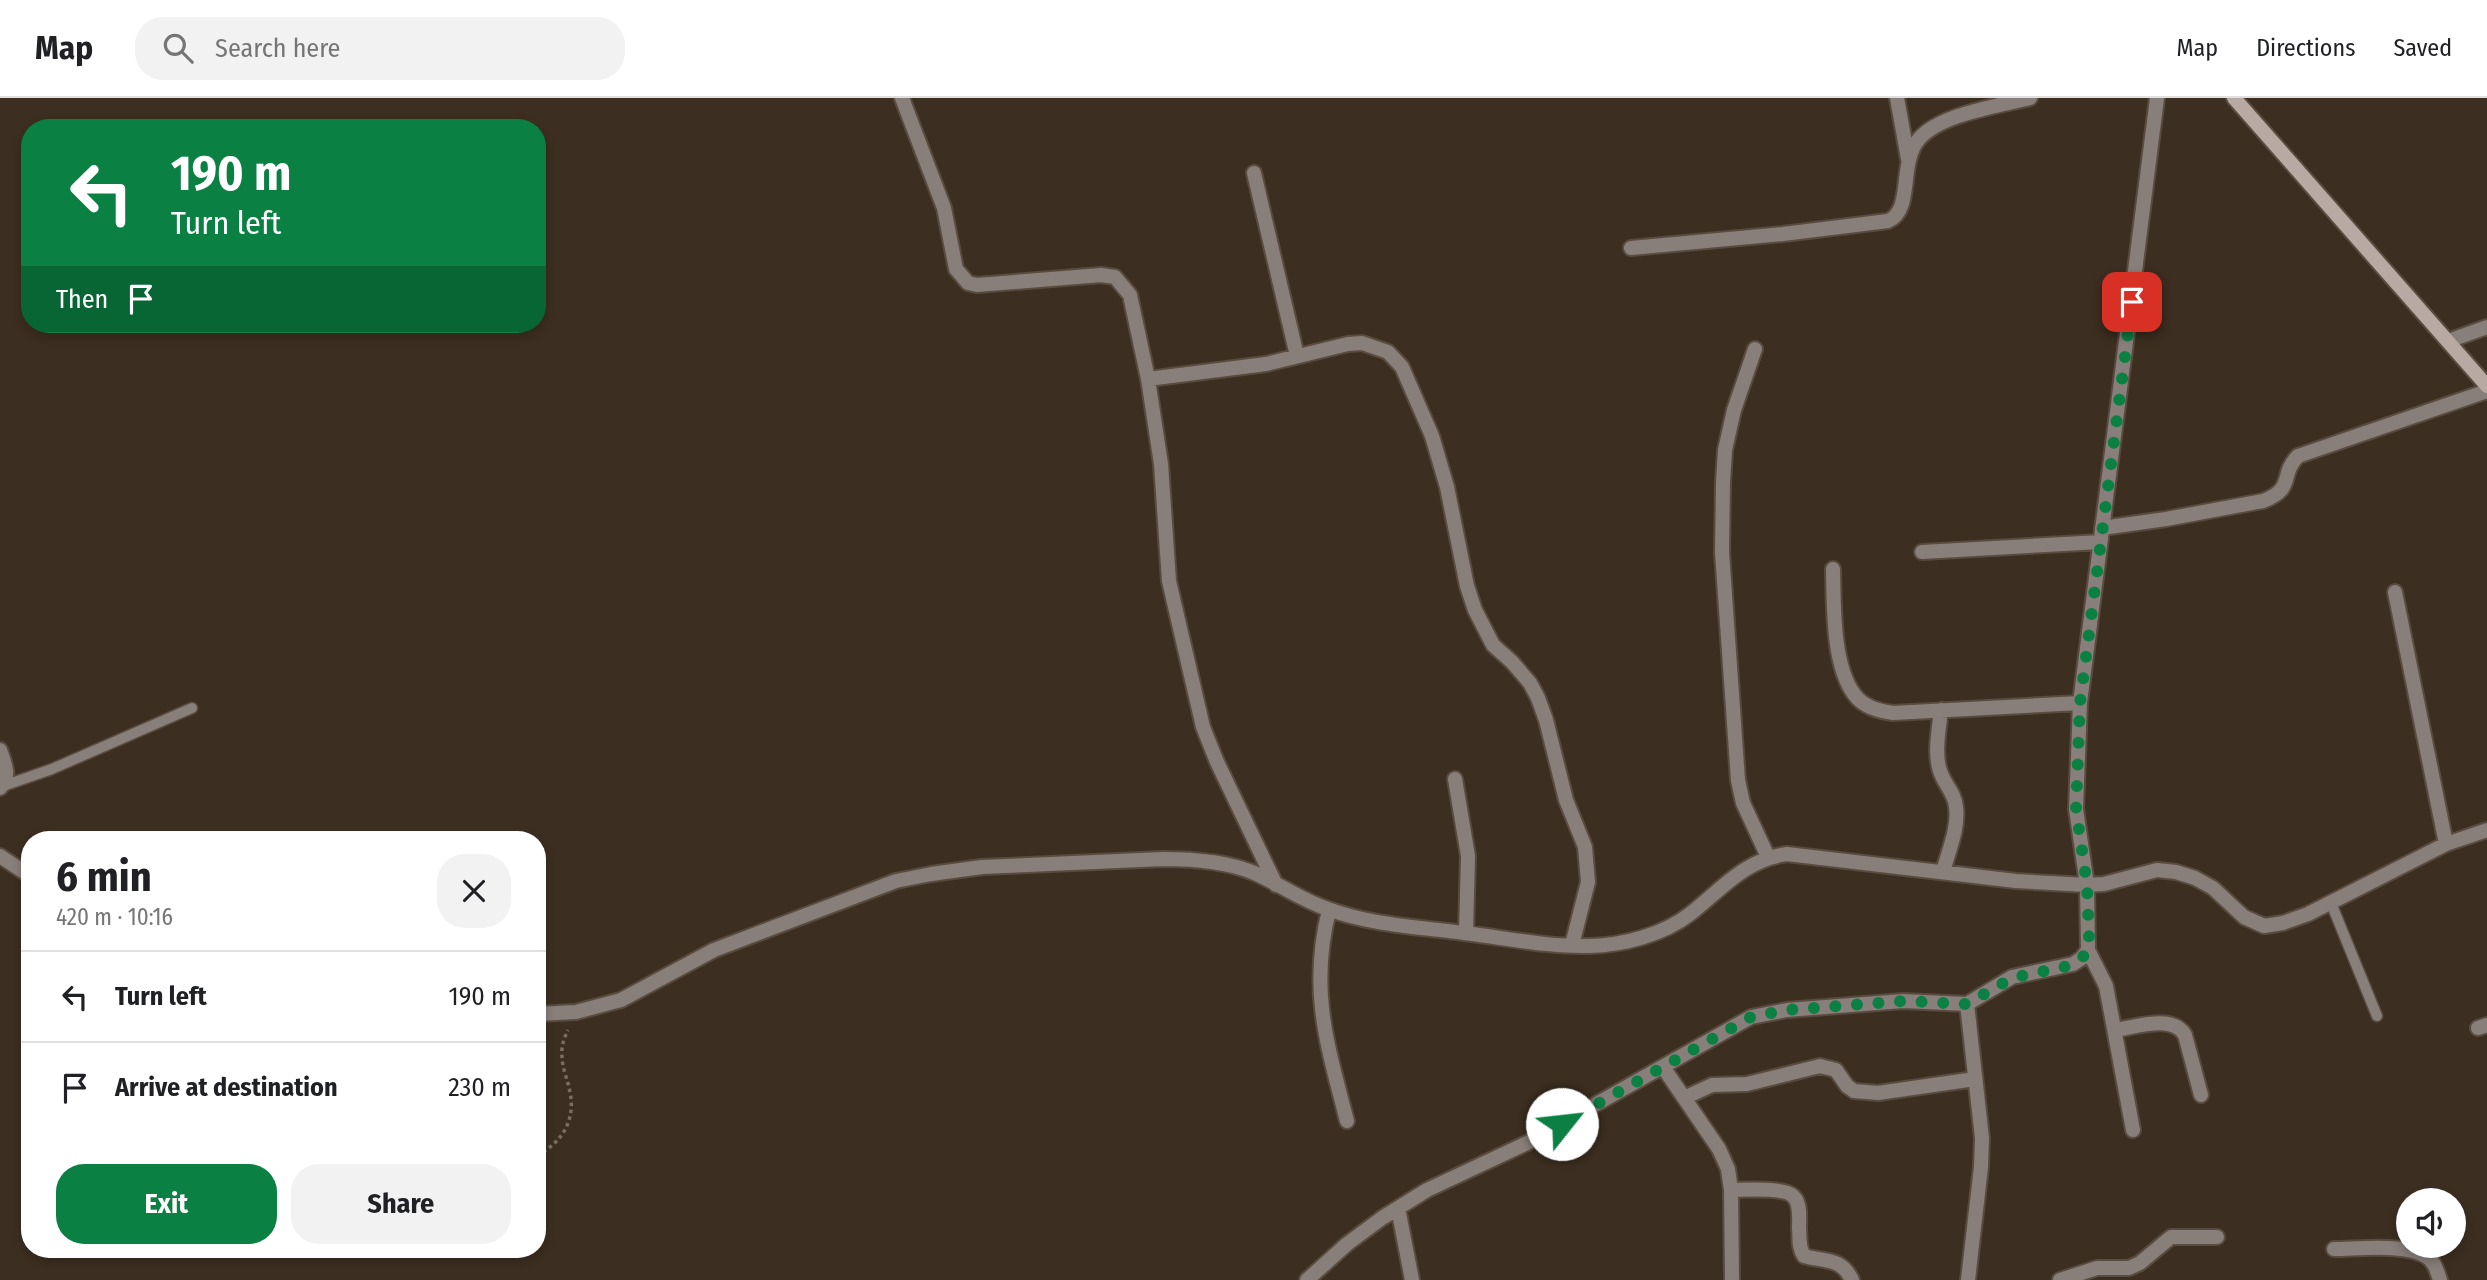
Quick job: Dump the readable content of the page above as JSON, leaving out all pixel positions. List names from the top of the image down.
{
  "page": {
    "header": "Map",
    "search": "Search here",
    "nav": ["Map", "Directions", "Saved"],
    "turn": ["190 m", "Turn left"],
    "then": "Then",
    "heading": ["6 min", "420 m · 10:16"],
    "list": [
      {
        "name": "Turn left",
        "value": "190 m"
      },
      {
        "name": "Arrive at destination",
        "value": "230 m"
      }
    ],
    "buttons": ["Exit", "Share"]
  }
}
